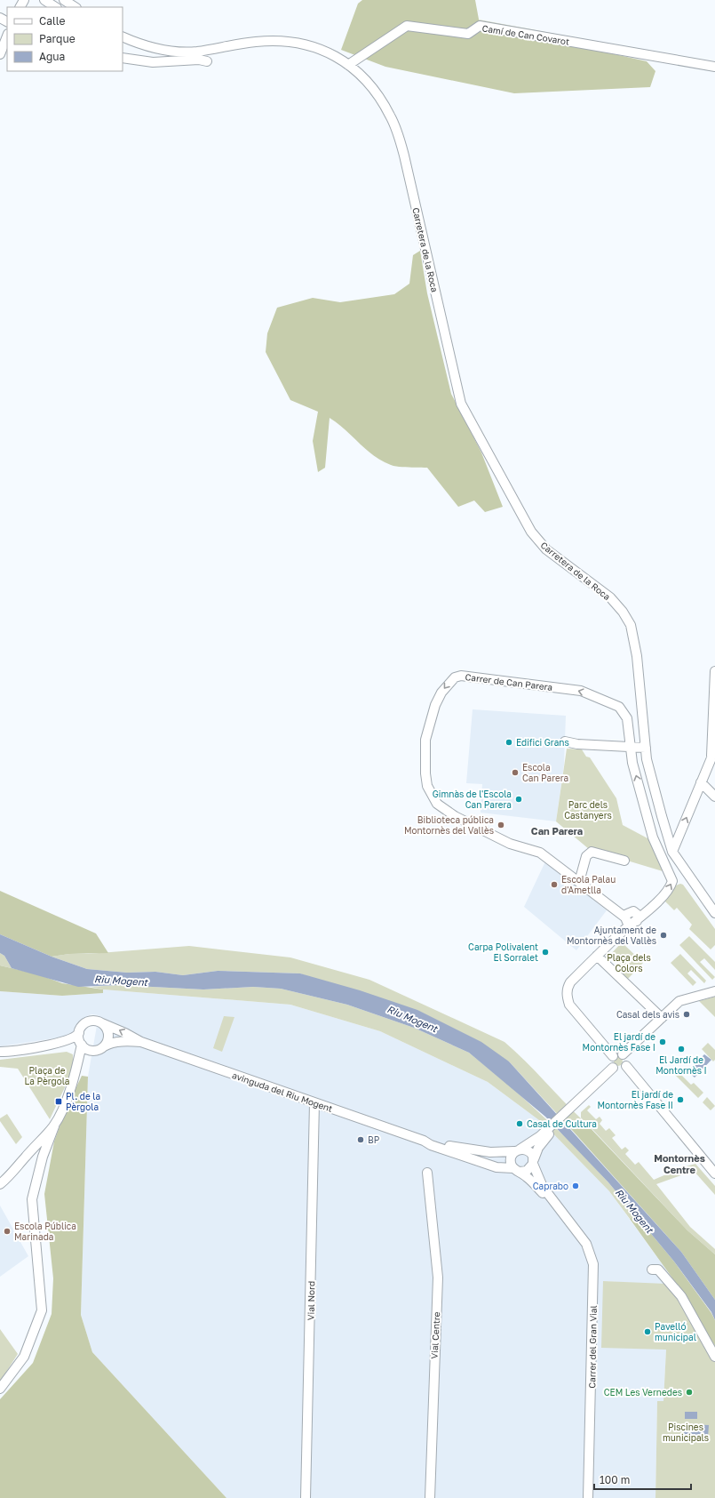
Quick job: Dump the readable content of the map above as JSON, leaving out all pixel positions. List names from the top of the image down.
{
  "streets": {
    "street": [
      "Camí de Can Covarot",
      "Carretera de la Roca",
      "Carrer de Can Parera",
      "avinguda del Riu Mogent",
      "Vial Nord",
      "Vial Centre",
      "Carrer del Gran Vial"
    ]
  },
  "crossings": [
    ["Camí de Can Covarot", "Carretera de la Roca"],
    ["avinguda del Riu Mogent", "Vial Nord"],
    ["avinguda del Riu Mogent", "Carrer del Gran Vial"]
  ],
  "districts": ["Can Parera", "Montornès Centre"],
  "water": ["Riu Mogent"],
  "parks": [
    "Parc dels Castanyers",
    "Plaça dels Colors",
    "Plaça de La Pèrgola",
    "Piscines municipals"
  ],
  "places": {
    "other": [
      "Edifici Grans",
      "Escola Can Parera",
      "Gimnàs de l'Escola Can Parera",
      "Biblioteca pública Montornès del Vallès",
      "Escola Palau d'Ametlla",
      "Ajuntament de Montornès del Vallès",
      "Carpa Polivalent El Sorralet",
      "Casal dels avis",
      "El jardí de Montornès Fase I",
      "El Jardí de Montornès I",
      "El jardí de Montornès Fase II",
      "Casal de Cultura",
      "BP",
      "Caprabo",
      "Escola Pública Marinada",
      "Pavelló municipal",
      "CEM Les Vernedes"
    ],
    "transit": ["Pl. de la Pèrgola"]
  },
  "legend": ["Calle", "Parque", "Agua"],
  "scale_bar": "100 m"
}
